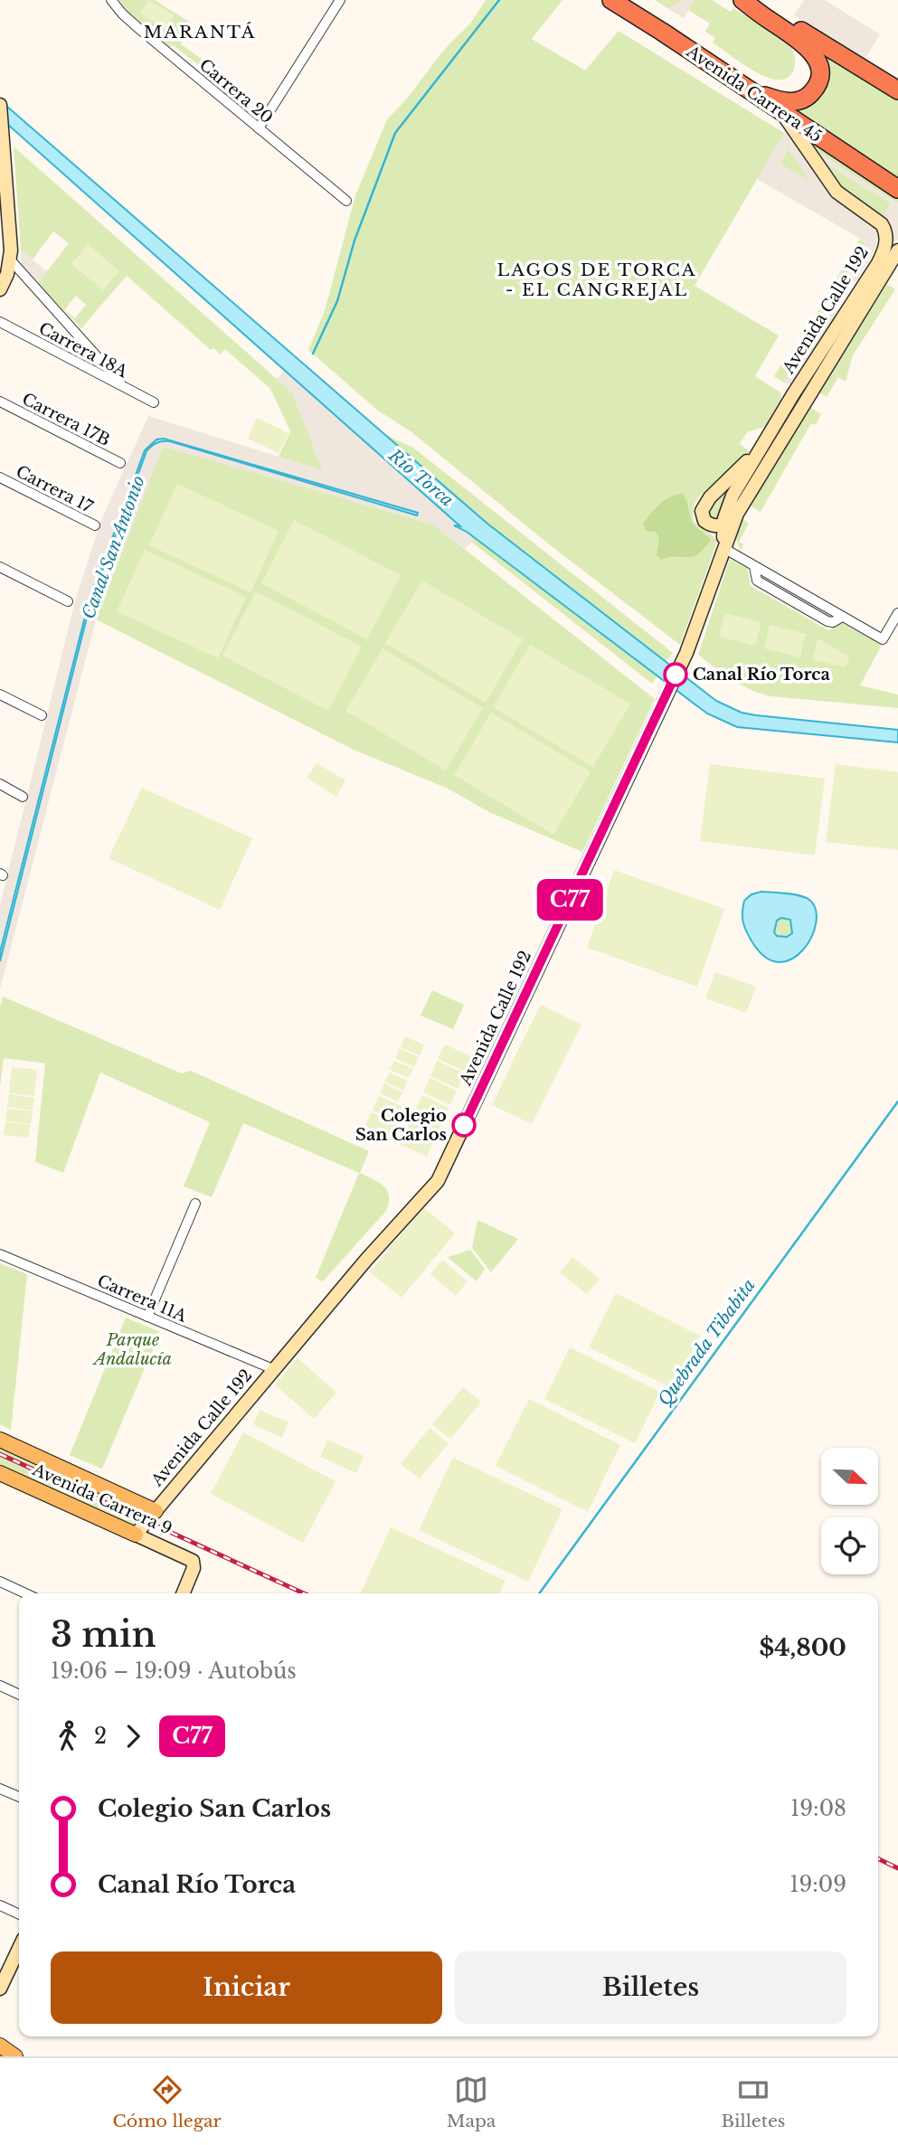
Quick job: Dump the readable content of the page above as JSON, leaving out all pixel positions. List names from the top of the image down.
{
  "streets": {
    "highway": ["Avenida Carrera 45"],
    "main road": ["Avenida Calle 192", "Avenida Carrera 9"],
    "street": [
      "Carrera 20",
      "Carrera 18A",
      "Carrera 17B",
      "Carrera 17",
      "Carrera 11A"
    ]
  },
  "crossings": [
    ["Avenida Carrera 45", "Avenida Calle 192"],
    ["Avenida Calle 192", "Carrera 11A"],
    ["Avenida Calle 192", "Avenida Carrera 9"]
  ],
  "districts": ["MARANTÁ", "LAGOS DE TORCA - EL CANGREJAL"],
  "water": ["Río Torca", "Canal San Antonio", "Quebrada Tibabita"],
  "parks": ["Parque Andalucía"],
  "places": ["Canal Río Torca", "Colegio San Carlos"],
  "lines": ["bus line C77"],
  "north": "bottom right",
  "page": {
    "on_map": "C77",
    "heading": ["3 min", "19:06 – 19:09 · Autobús", "$4,800"],
    "legs": ["2", "C77"],
    "list": [
      {
        "name": "Colegio San Carlos",
        "value": "19:08"
      },
      {
        "name": "Canal Río Torca",
        "value": "19:09"
      }
    ],
    "buttons": ["Iniciar", "Billetes"],
    "tabs": ["Cómo llegar", "Mapa", "Billetes"]
  }
}
